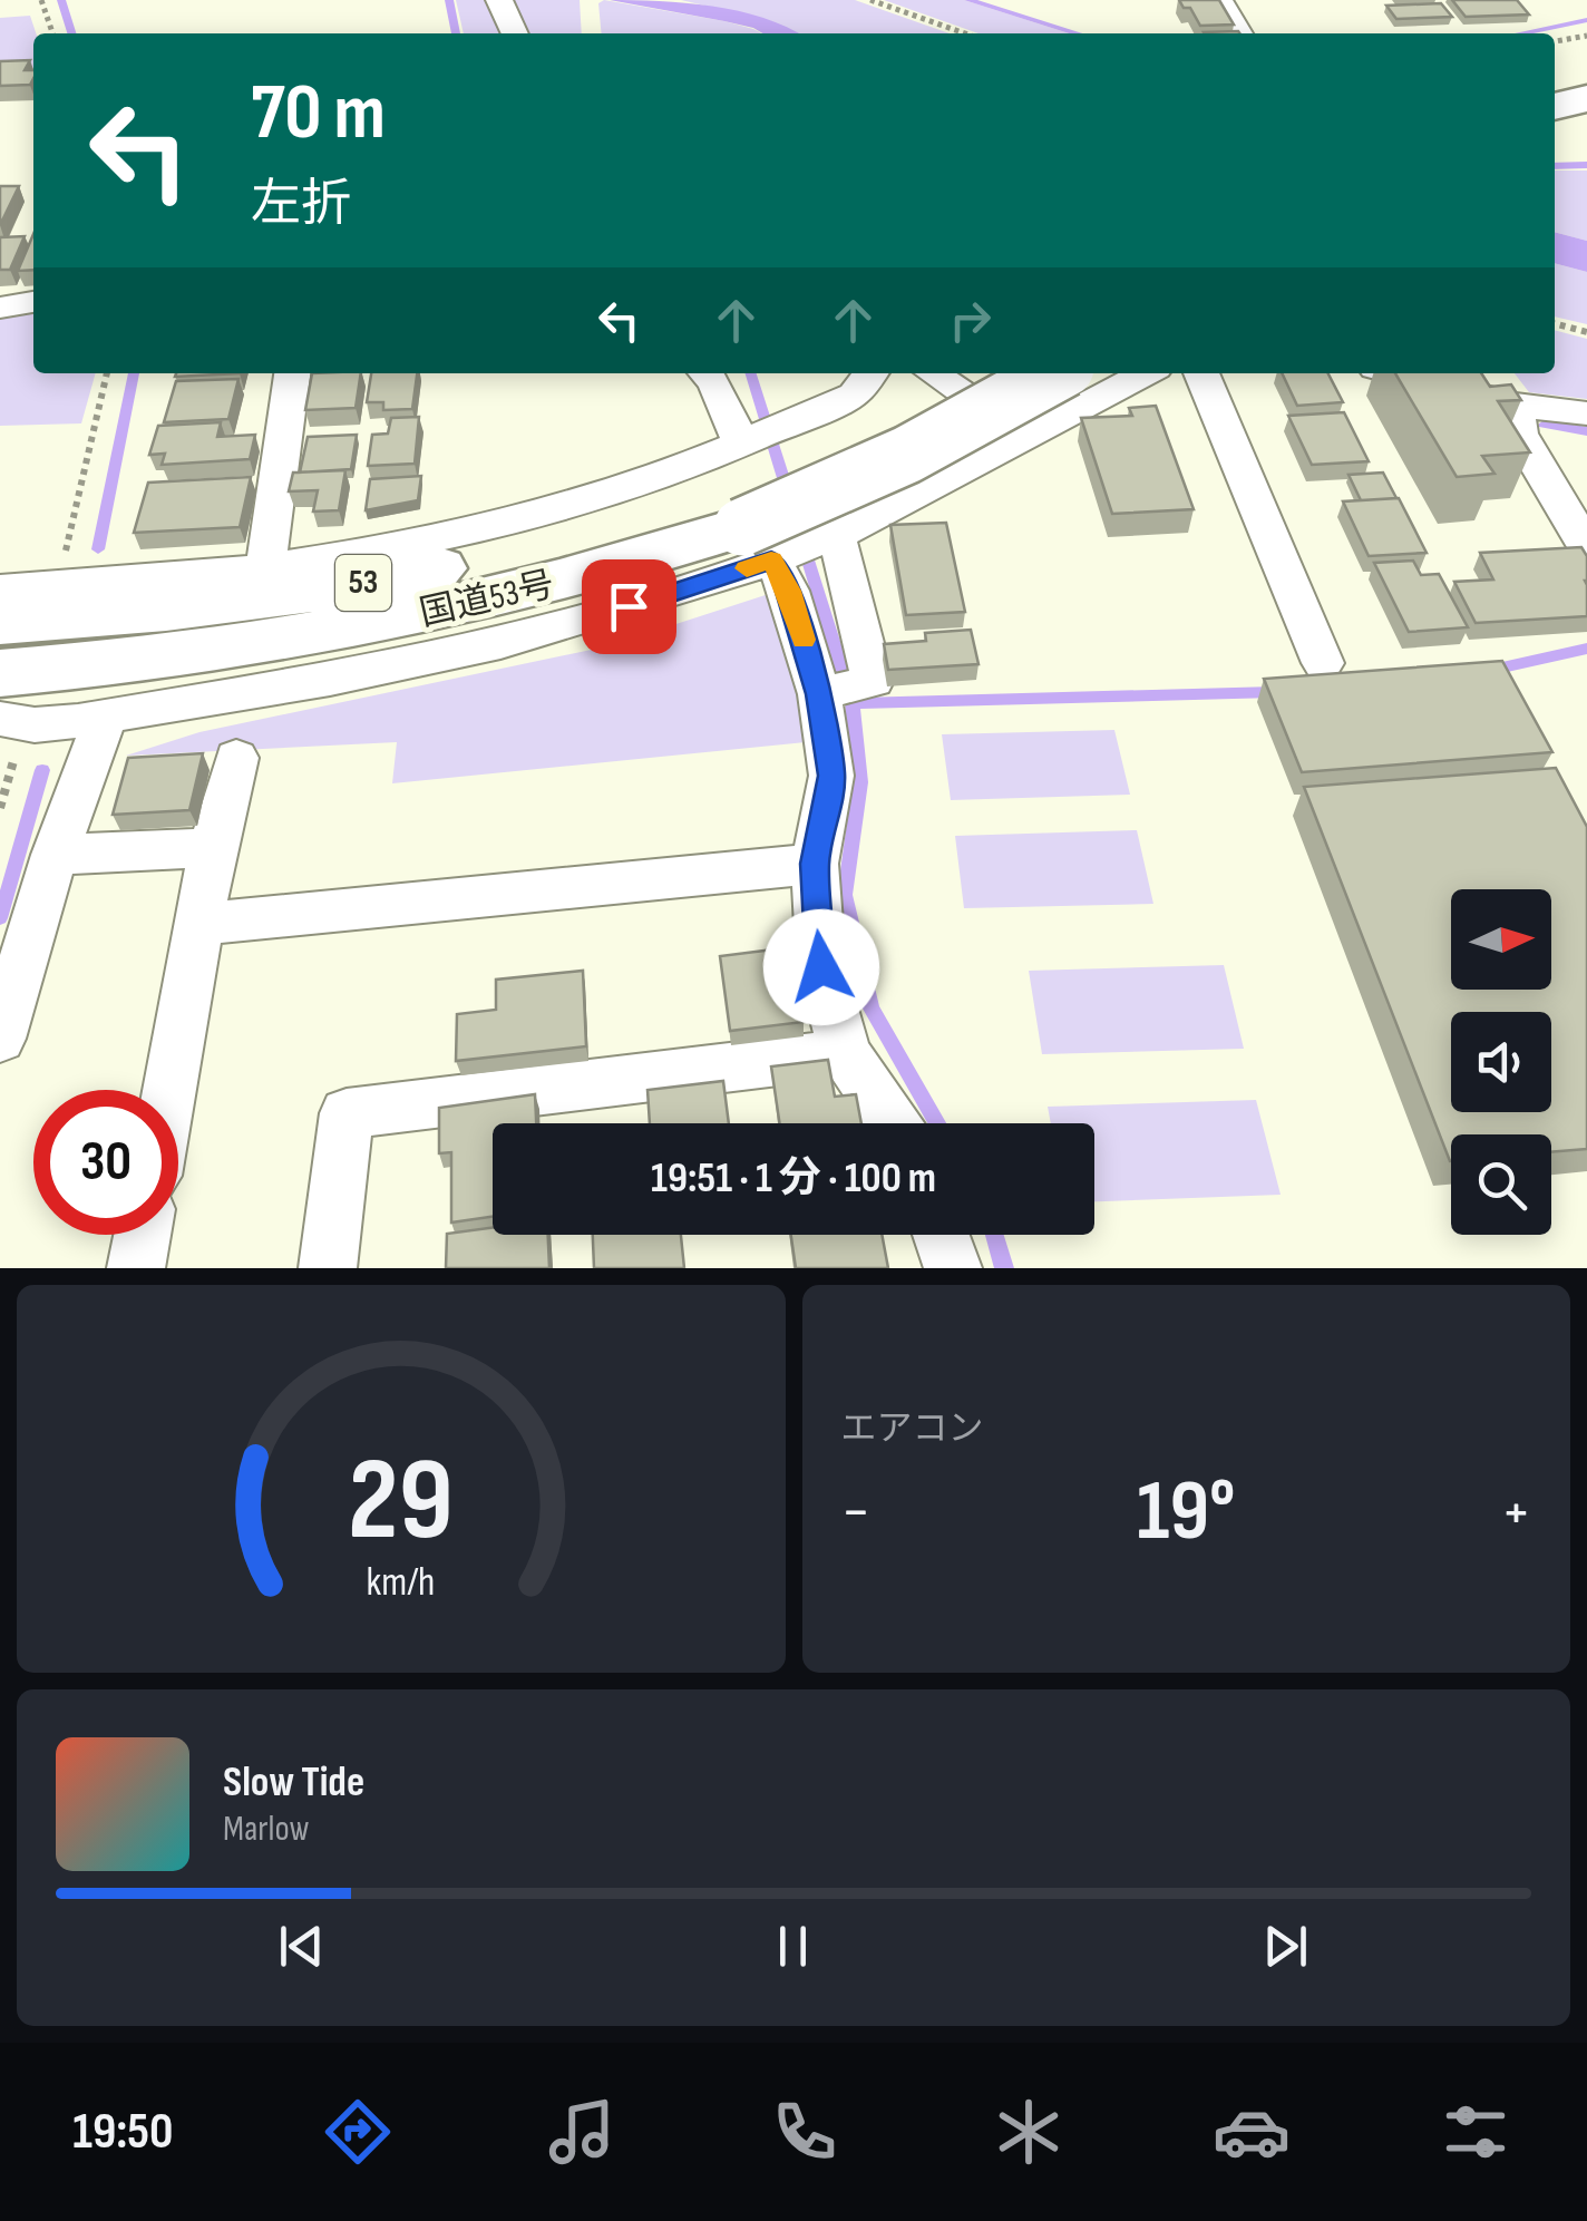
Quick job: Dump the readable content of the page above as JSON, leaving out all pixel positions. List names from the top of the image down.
{
  "streets": {
    "highway": ["53", "国道53号"]
  },
  "north": "right",
  "page": {
    "turn": ["70 m", "左折"],
    "limit": "30",
    "trip": "19:51 · 1 分 · 100 m",
    "tile": "エアコン",
    "heat": ["−", "19°", "+"],
    "song": ["Slow Tide", "Marlow"],
    "tabs": "19:50",
    "gauge": ["29", "km/h"]
  }
}
